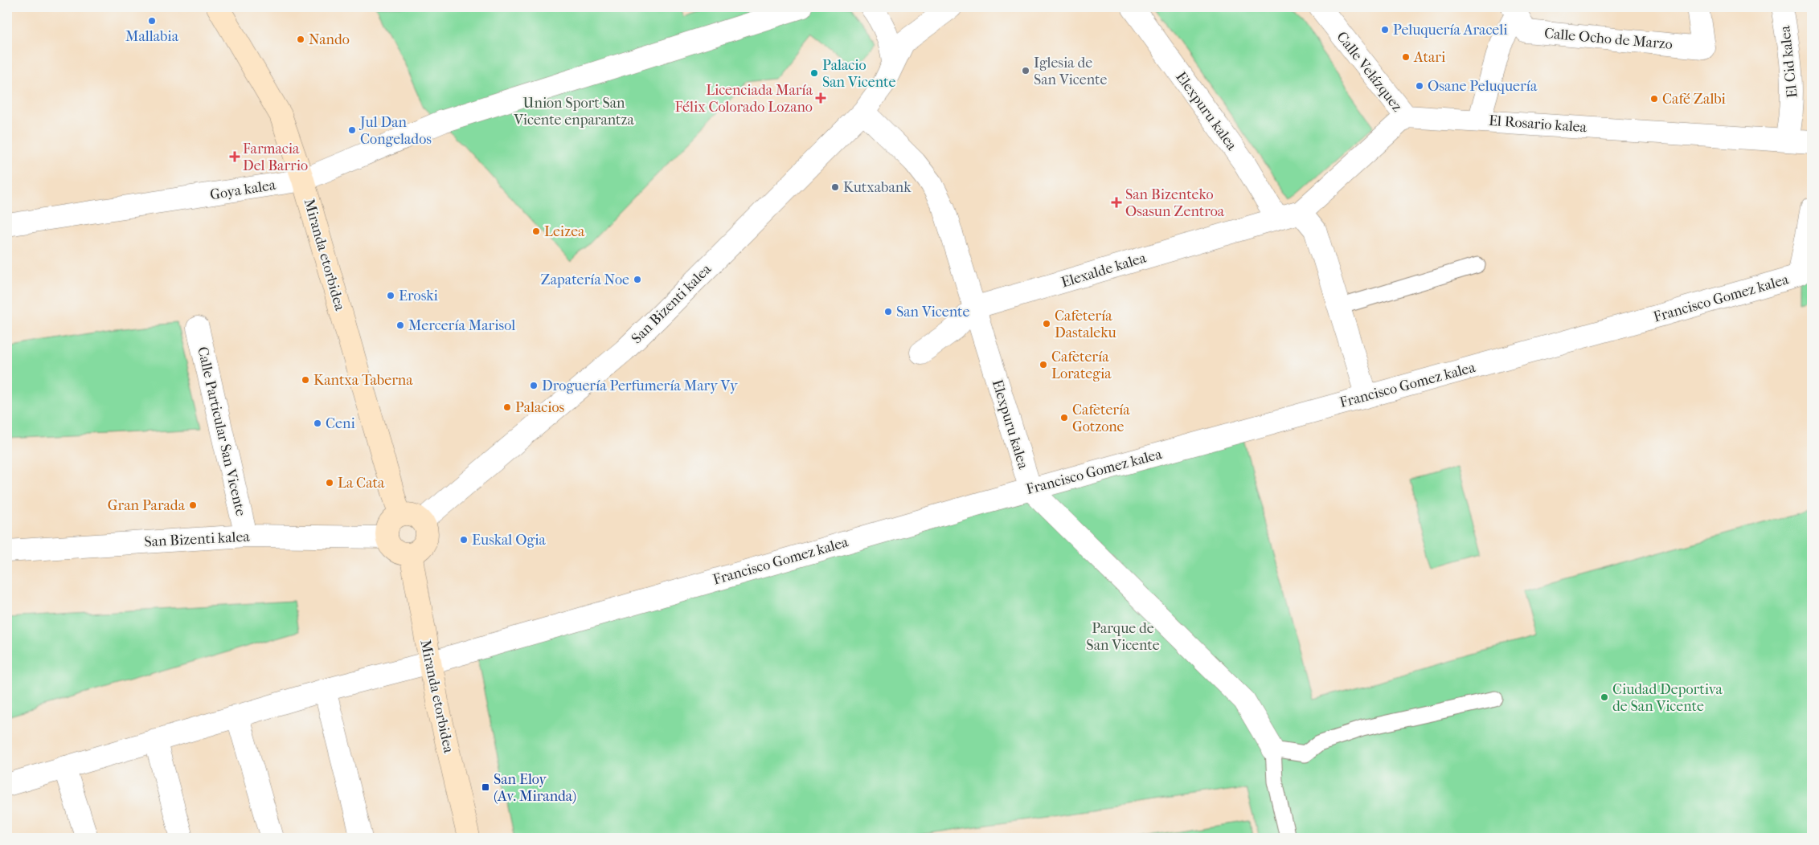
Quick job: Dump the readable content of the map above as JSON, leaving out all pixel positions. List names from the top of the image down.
{
  "streets": {
    "street": [
      "Calle Ocho de Marzo",
      "El Cid kalea",
      "Calle Velázquez",
      "Elexpuru kalea",
      "El Rosario kalea",
      "Goya kalea",
      "Miranda etorbidea",
      "Elexalde kalea",
      "Francisco Gomez kalea",
      "San Bizenti kalea",
      "Calle Particular San Vicente"
    ]
  },
  "crossings": [
    ["Calle Ocho de Marzo", "El Rosario kalea"],
    ["El Cid kalea", "El Rosario kalea"],
    ["Calle Velázquez", "El Rosario kalea"],
    ["Elexpuru kalea", "Elexalde kalea"],
    ["Elexpuru kalea", "Francisco Gomez kalea"],
    ["Elexpuru kalea", "San Bizenti kalea"],
    ["Goya kalea", "Miranda etorbidea"],
    ["Miranda etorbidea", "Francisco Gomez kalea"],
    ["Miranda etorbidea", "San Bizenti kalea"],
    ["San Bizenti kalea", "Calle Particular San Vicente"]
  ],
  "parks": ["Union Sport San Vicente enparantza", "Parque de San Vicente"],
  "places": {
    "other": [
      "Mallabia",
      "Peluquería Araceli",
      "Nando",
      "Atari",
      "Iglesia de San Vicente",
      "Palacio San Vicente",
      "Osane Peluquería",
      "Café Zalbi",
      "Jul Dan Congelados",
      "Kutxabank",
      "Leizea",
      "Zapatería Noe",
      "Eroski",
      "San Vicente",
      "Cafetería Dastaleku",
      "Mercería Marisol",
      "Cafetería Lorategia",
      "Kantxa Taberna",
      "Droguería Perfumería Mary Vy",
      "Palacios",
      "Cafetería Gotzone",
      "Ceni",
      "La Cata",
      "Gran Parada",
      "Euskal Ogia",
      "Ciudad Deportiva de San Vicente"
    ],
    "health": ["Licenciada María Félix Colorado Lozano", "Farmacia Del Barrio", "San Bizenteko Osasun Zentroa"],
    "transit": ["San Eloy (Av. Miranda)"]
  }
}
